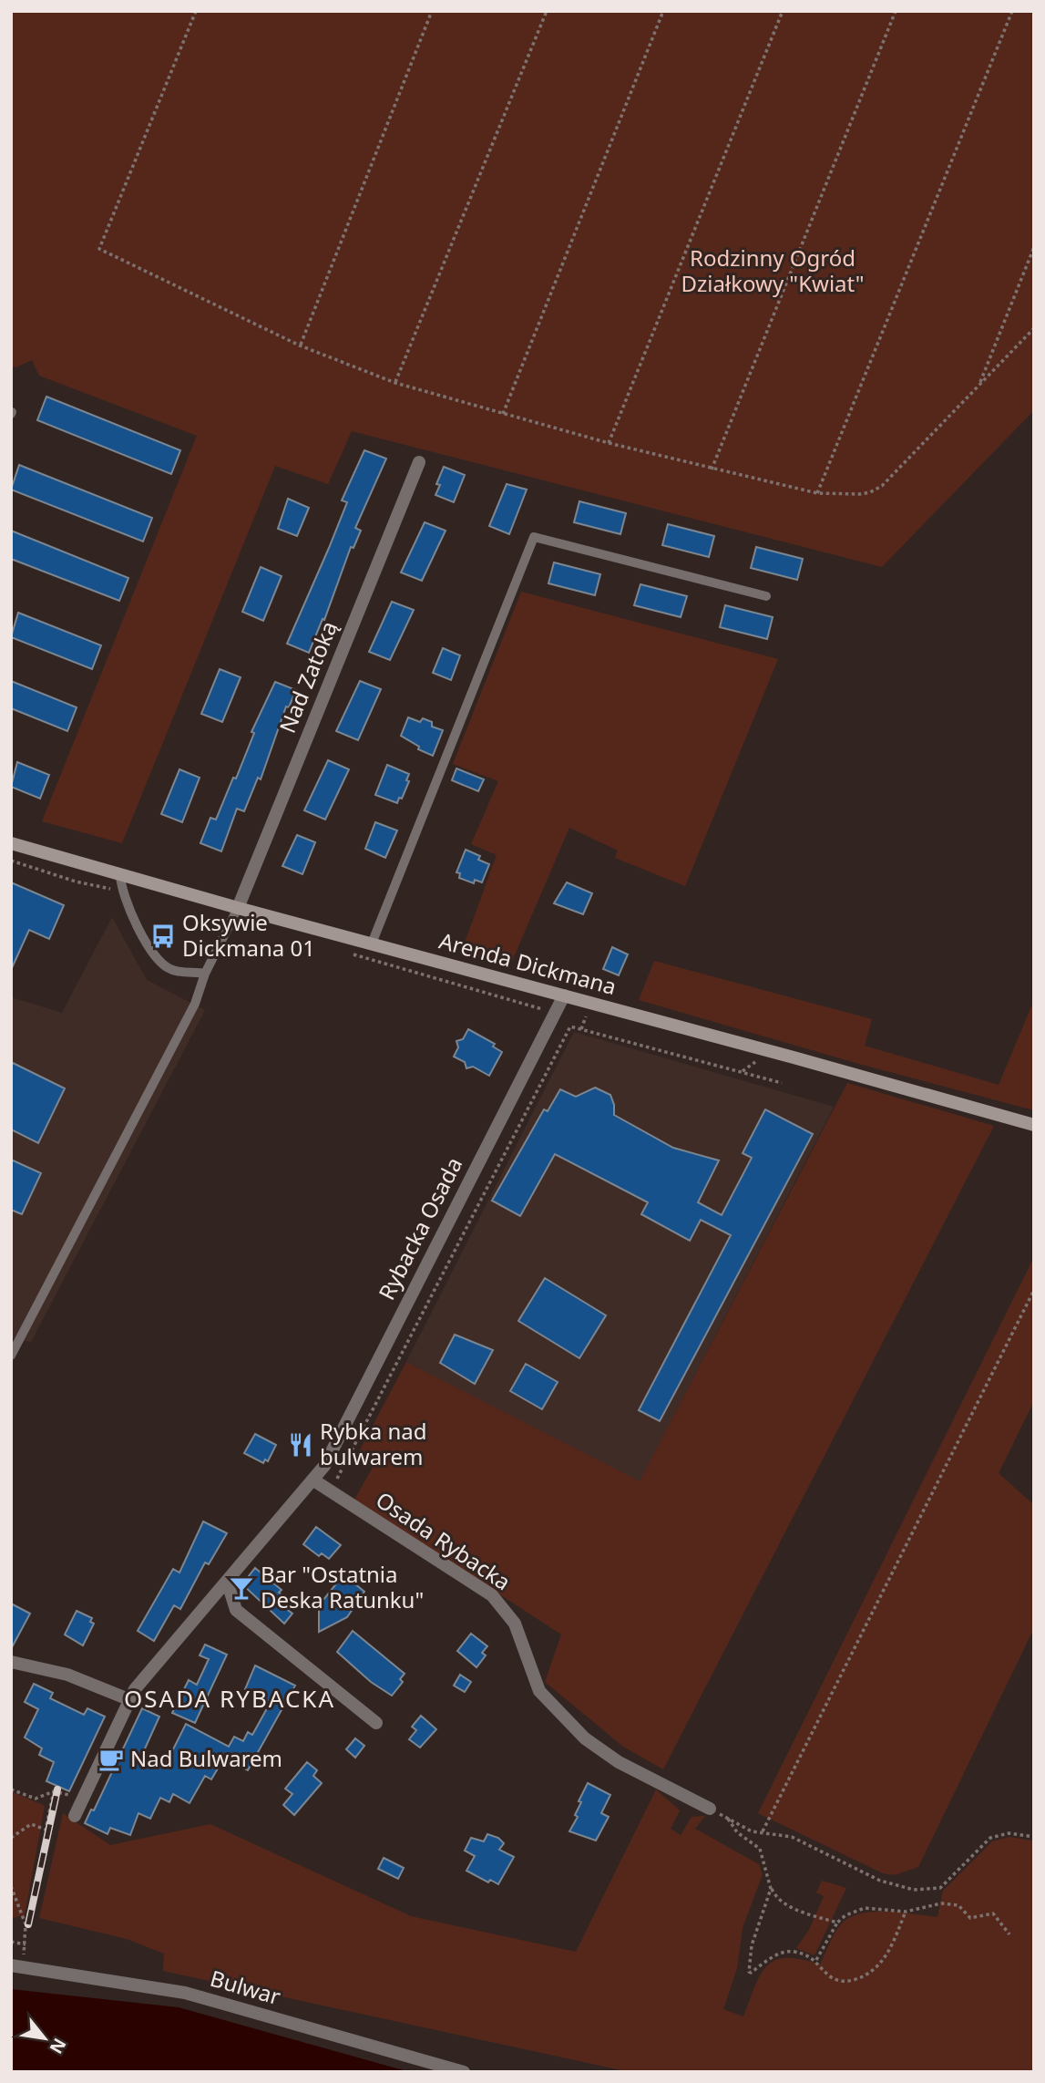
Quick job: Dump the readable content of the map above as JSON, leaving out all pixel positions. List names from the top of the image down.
{
  "streets": {
    "street": [
      "Nad Zatoką",
      "Arenda Dickmana",
      "Rybacka Osada",
      "Osada Rybacka",
      "Bulwar"
    ]
  },
  "crossings": [
    ["Nad Zatoką", "Arenda Dickmana"],
    ["Arenda Dickmana", "Rybacka Osada"]
  ],
  "districts": ["OSADA RYBACKA"],
  "parks": ["Rodzinny Ogród Działkowy \"Kwiat\""],
  "places": {
    "bus stop": ["Oksywie Dickmana 01"],
    "restaurant": ["Rybka nad bulwarem"],
    "bar": ["Bar \"Ostatnia Deska Ratunku\""],
    "cafe": ["Nad Bulwarem"]
  },
  "north": "bottom right"
}
